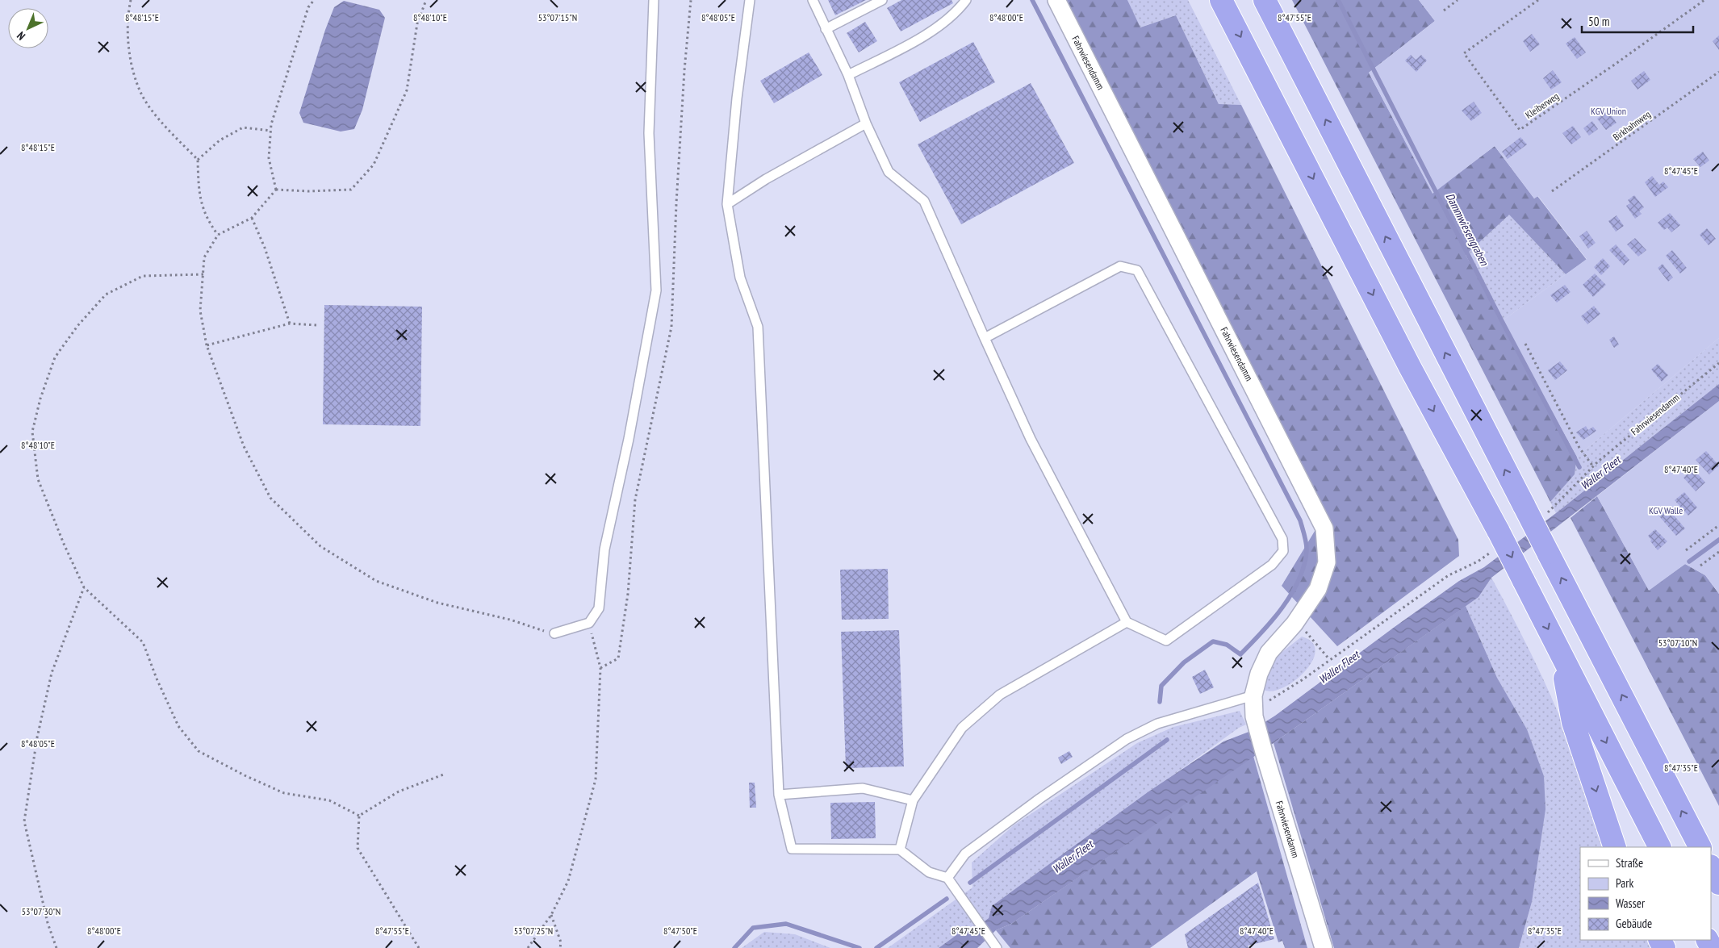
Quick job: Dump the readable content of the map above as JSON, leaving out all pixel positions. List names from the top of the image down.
{
  "streets": {
    "street": ["Fahrwiesendamm"],
    "path": ["Kleiberweg", "Birkhahnweg"]
  },
  "water": ["Dammwiesengraben", "Waller Fleet"],
  "parks": ["KGV Union", "KGV Walle"],
  "legend": [
    "Straße",
    "Park",
    "Wasser",
    "Gebäude"
  ],
  "scale_bar": "50 m",
  "north": "bottom left",
  "coordinates": [
    "53°07'15\"N",
    "8°48'00\"E",
    "8°47'55\"E",
    "8°48'15\"E",
    "8°48'10\"E",
    "8°48'05\"E",
    "8°47'45\"E",
    "8°47'40\"E",
    "53°07'10\"N",
    "8°47'35\"E",
    "53°07'30\"N",
    "8°47'50\"E",
    "53°07'25\"N"
  ]
}
